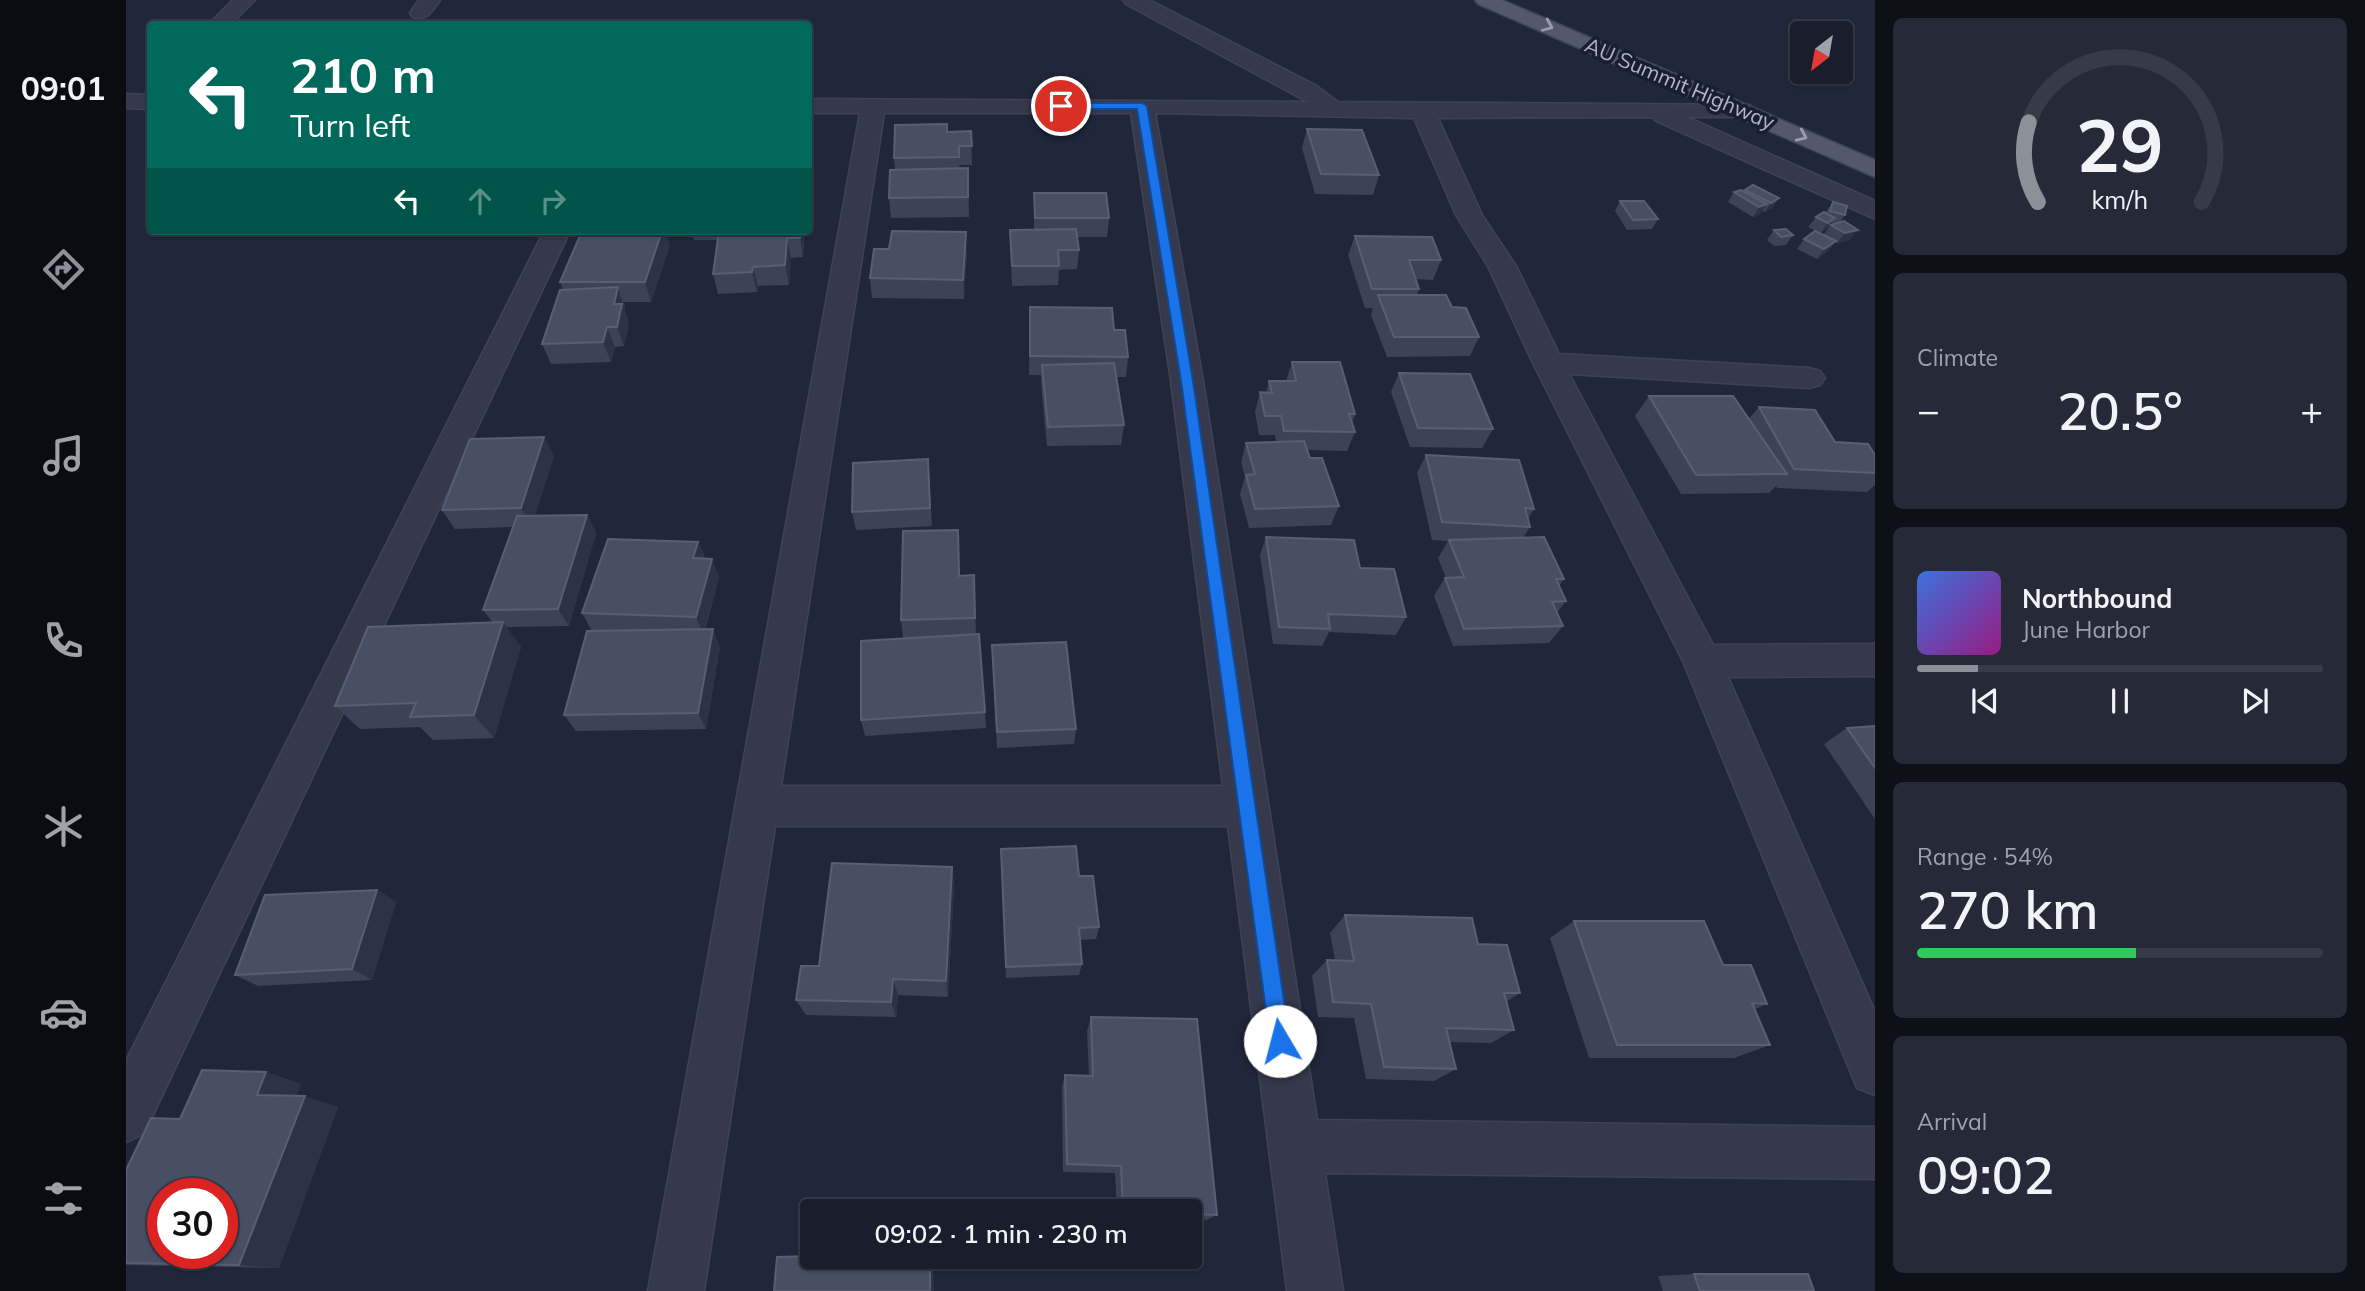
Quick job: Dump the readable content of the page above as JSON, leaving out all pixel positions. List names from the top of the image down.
{
  "streets": {
    "main road": ["AU Summit Highway"]
  },
  "one_way": ["AU Summit Highway"],
  "north": "bottom left",
  "page": {
    "tabs": "09:01",
    "turn": ["210 m", "Turn left"],
    "tile": [
      "Climate",
      ["Range · 54%", "270 km"],
      ["Arrival", "09:02"]
    ],
    "heat": ["−", "20.5°", "+"],
    "song": ["Northbound", "June Harbor"],
    "limit": "30",
    "trip": "09:02 · 1 min · 230 m",
    "gauge": ["29", "km/h"]
  }
}
